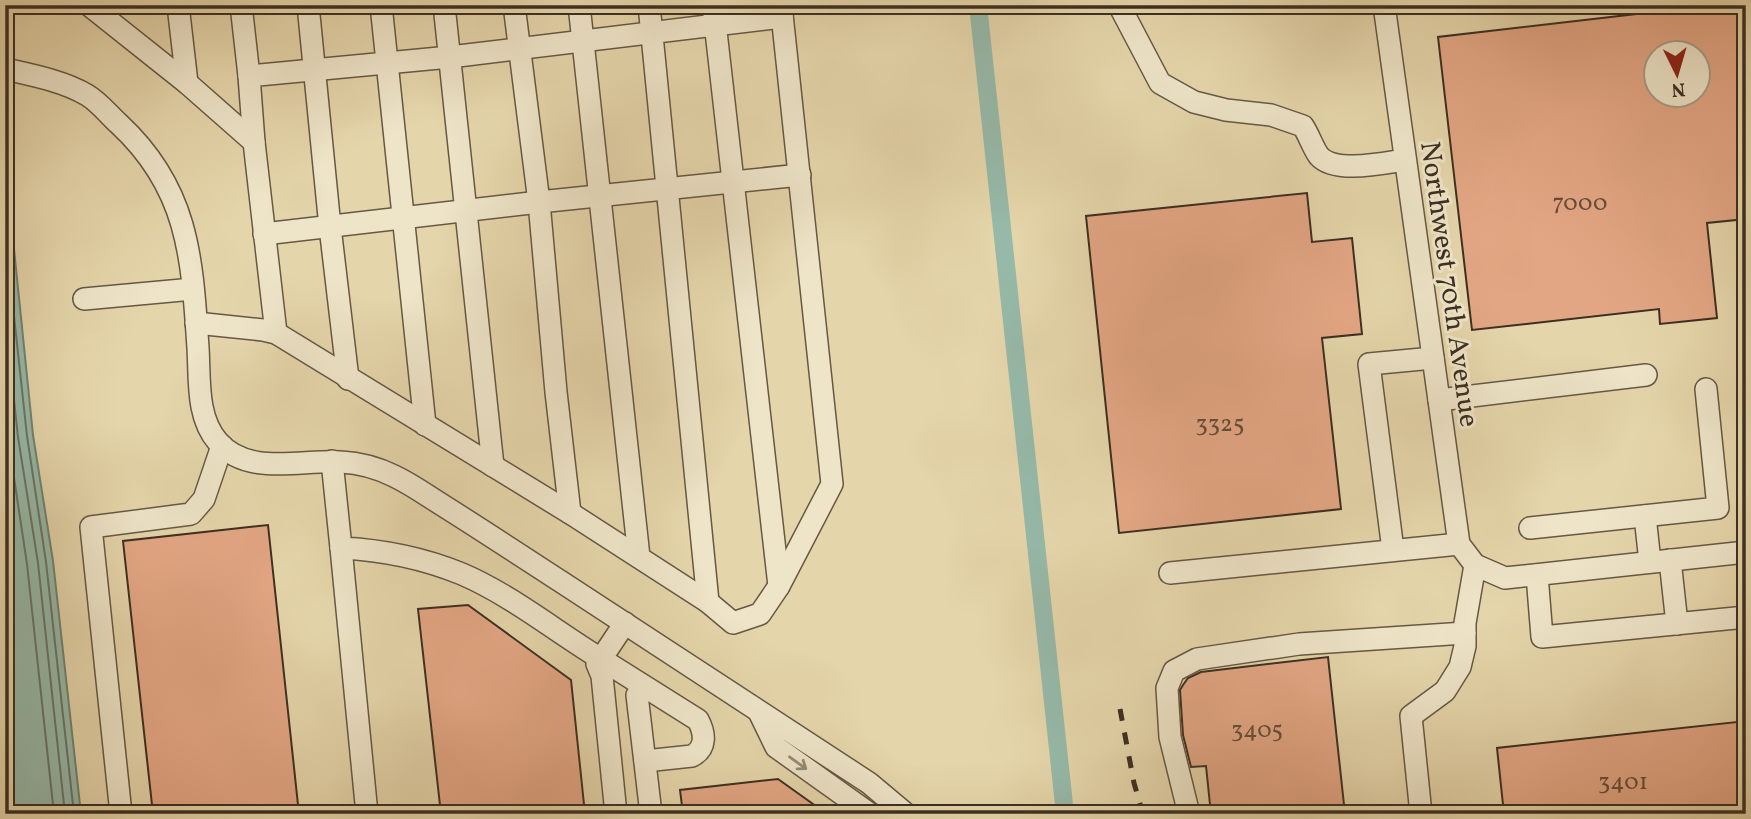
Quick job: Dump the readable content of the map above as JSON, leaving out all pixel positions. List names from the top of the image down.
{
  "streets": {
    "street": ["Northwest 70th Avenue"]
  },
  "house_numbers": [
    "7000",
    "3325",
    "3405",
    "3401"
  ],
  "north": "bottom"
}
